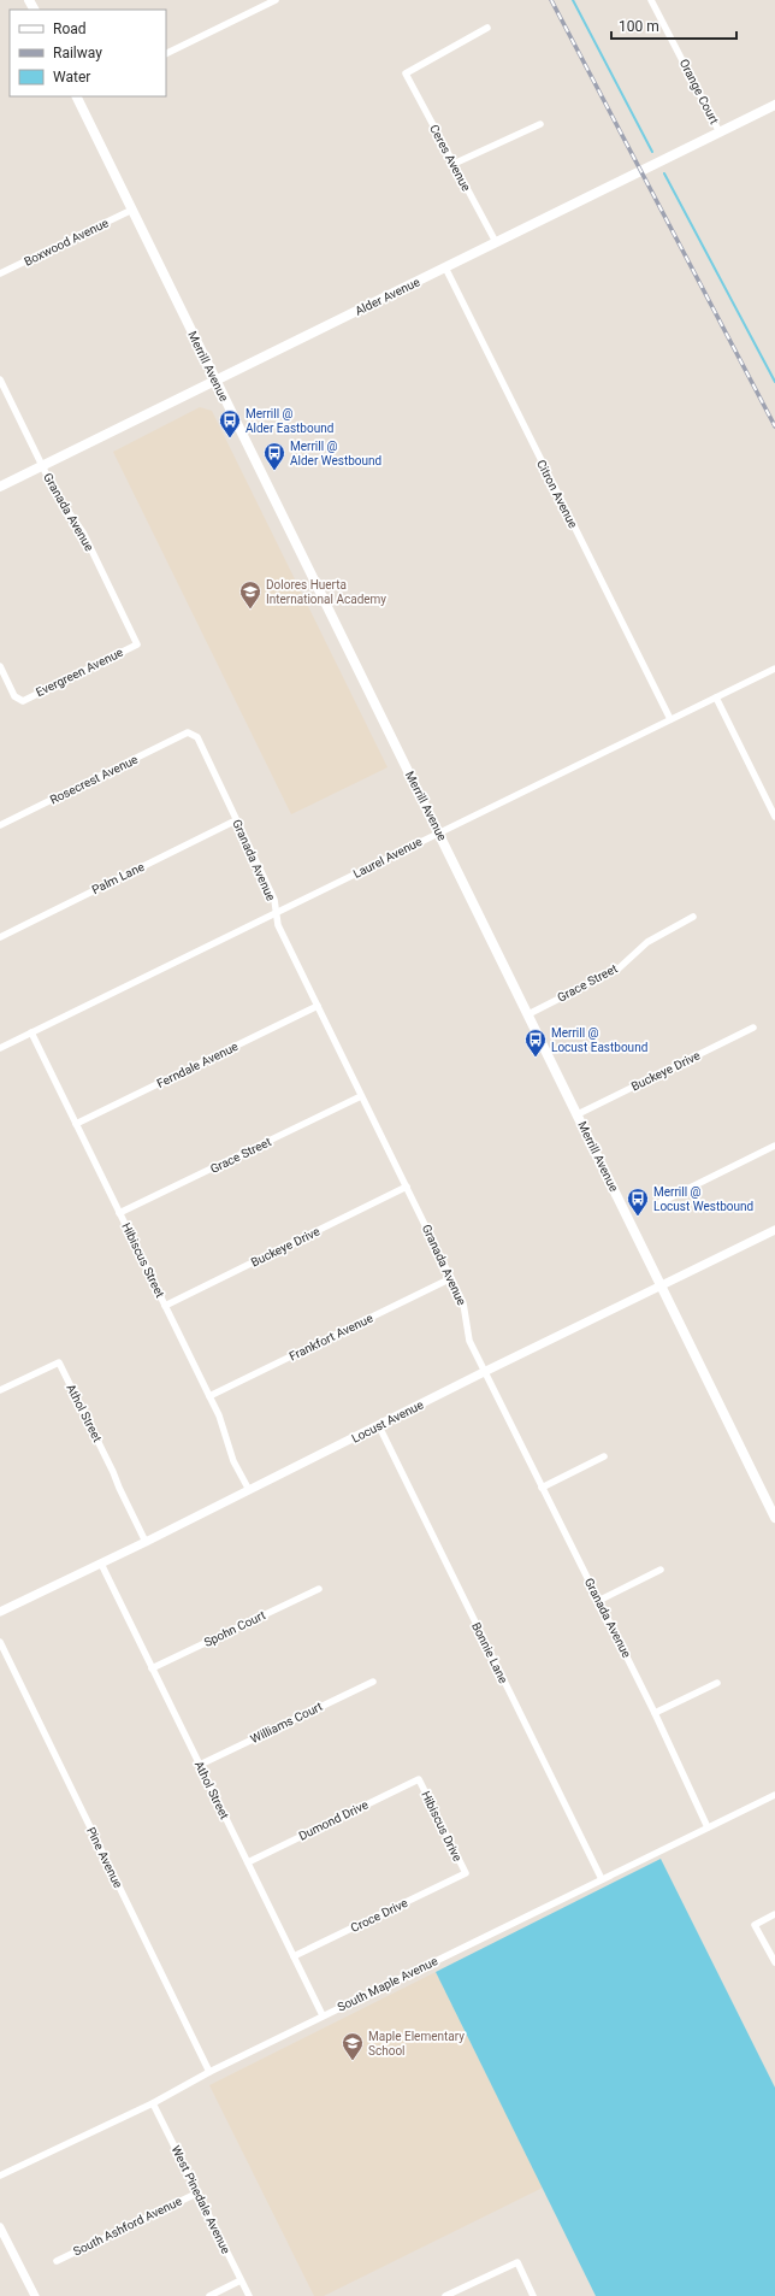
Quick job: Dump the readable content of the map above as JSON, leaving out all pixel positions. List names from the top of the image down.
{
  "streets": {
    "main road": ["Alder Avenue", "Merrill Avenue"],
    "street": [
      "Orange Court",
      "Ceres Avenue",
      "Boxwood Avenue",
      "Citron Avenue",
      "Granada Avenue",
      "Evergreen Avenue",
      "Rosecrest Avenue",
      "Laurel Avenue",
      "Palm Lane",
      "Grace Street",
      "Ferndale Avenue",
      "Buckeye Drive",
      "Hibiscus Street",
      "Frankfort Avenue",
      "Athol Street",
      "Locust Avenue",
      "Spohn Court",
      "Bonnie Lane",
      "Williams Court",
      "Dumond Drive",
      "Hibiscus Drive",
      "Pine Avenue",
      "Croce Drive",
      "South Maple Avenue",
      "West Pinedale Avenue",
      "South Ashford Avenue"
    ]
  },
  "crossings": [
    ["Orange Court", "Alder Avenue"],
    ["Ceres Avenue", "Alder Avenue"],
    ["Boxwood Avenue", "Merrill Avenue"],
    ["Alder Avenue", "Merrill Avenue"],
    ["Alder Avenue", "Citron Avenue"],
    ["Alder Avenue", "Granada Avenue"],
    ["Merrill Avenue", "Laurel Avenue"],
    ["Merrill Avenue", "Grace Street"],
    ["Merrill Avenue", "Buckeye Drive"],
    ["Merrill Avenue", "Locust Avenue"],
    ["Citron Avenue", "Laurel Avenue"],
    ["Granada Avenue", "Evergreen Avenue"],
    ["Granada Avenue", "Rosecrest Avenue"],
    ["Granada Avenue", "Laurel Avenue"],
    ["Granada Avenue", "Palm Lane"],
    ["Granada Avenue", "Grace Street"],
    ["Granada Avenue", "Ferndale Avenue"],
    ["Granada Avenue", "Buckeye Drive"],
    ["Granada Avenue", "Frankfort Avenue"],
    ["Granada Avenue", "Locust Avenue"],
    ["Granada Avenue", "South Maple Avenue"],
    ["Laurel Avenue", "Hibiscus Street"],
    ["Grace Street", "Hibiscus Street"],
    ["Ferndale Avenue", "Hibiscus Street"],
    ["Buckeye Drive", "Hibiscus Street"],
    ["Hibiscus Street", "Frankfort Avenue"],
    ["Hibiscus Street", "Locust Avenue"],
    ["Athol Street", "Locust Avenue"],
    ["Athol Street", "Spohn Court"],
    ["Athol Street", "Williams Court"],
    ["Athol Street", "Dumond Drive"],
    ["Athol Street", "Croce Drive"],
    ["Athol Street", "South Maple Avenue"],
    ["Locust Avenue", "Bonnie Lane"],
    ["Bonnie Lane", "South Maple Avenue"],
    ["Dumond Drive", "Hibiscus Drive"],
    ["Hibiscus Drive", "Croce Drive"],
    ["Pine Avenue", "South Maple Avenue"],
    ["South Maple Avenue", "West Pinedale Avenue"],
    ["West Pinedale Avenue", "South Ashford Avenue"]
  ],
  "places": {
    "bus stop": [
      "Merrill @ Alder Eastbound",
      "Merrill @ Alder Westbound",
      "Merrill @ Locust Eastbound",
      "Merrill @ Locust Westbound"
    ],
    "school or university": ["Dolores Huerta International Academy", "Maple Elementary School"]
  },
  "legend": ["Road", "Railway", "Water"],
  "scale_bar": "100 m"
}
